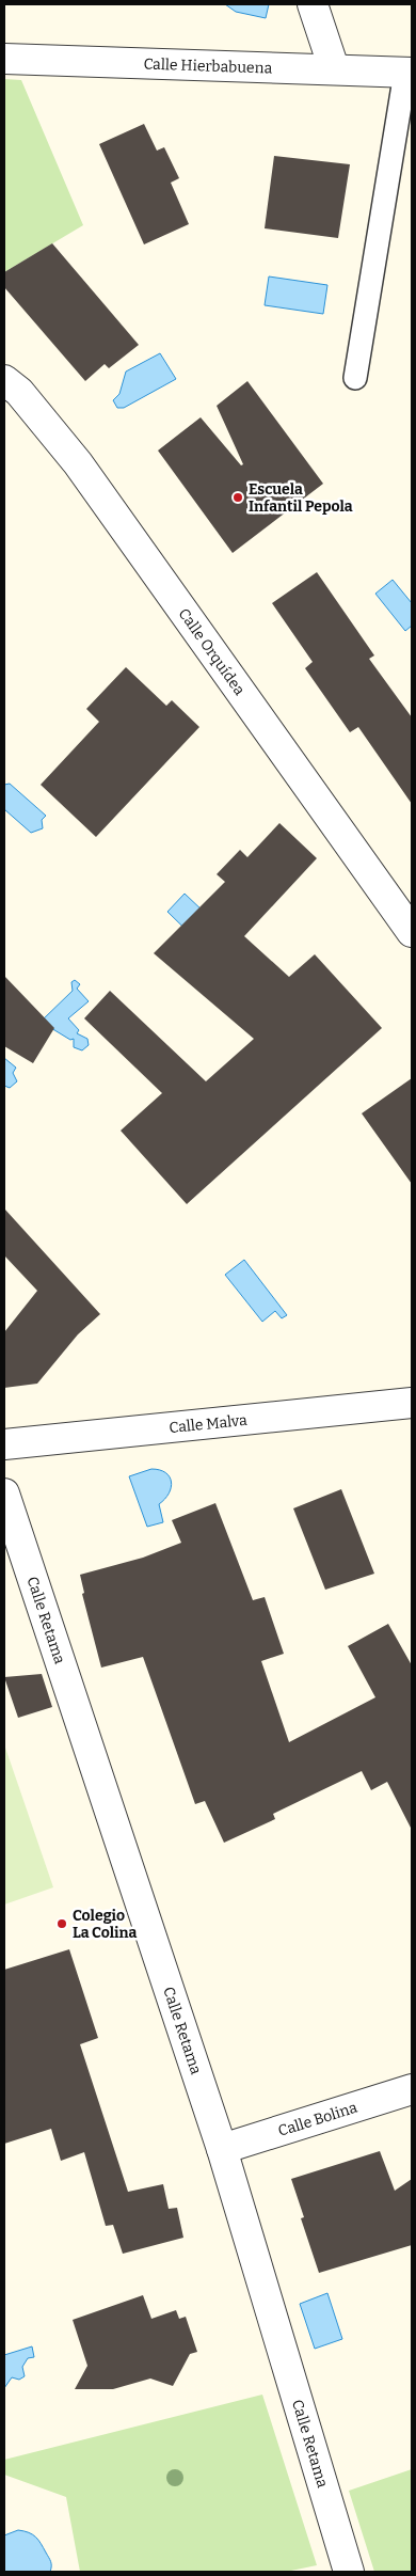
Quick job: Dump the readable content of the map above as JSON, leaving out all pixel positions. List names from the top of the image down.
{
  "streets": {
    "street": [
      "Calle Hierbabuena",
      "Calle Orquídea",
      "Calle Malva",
      "Calle Retama",
      "Calle Bolina"
    ]
  },
  "crossings": [
    ["Calle Retama", "Calle Bolina"]
  ],
  "places": ["Escuela Infantil Pepola", "Colegio La Colina"]
}
